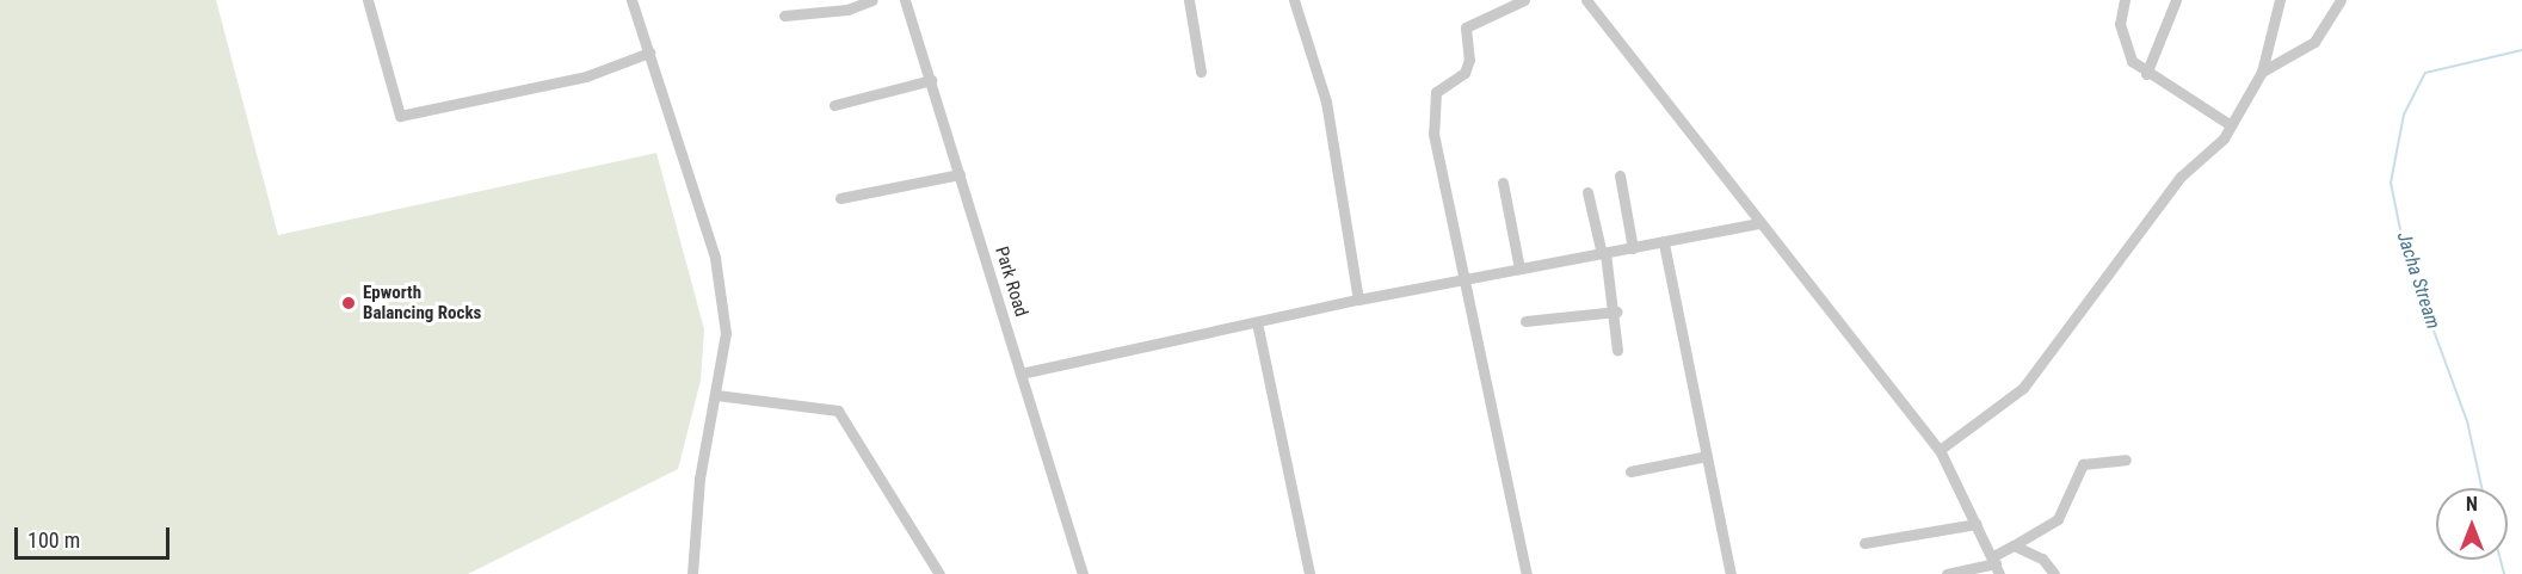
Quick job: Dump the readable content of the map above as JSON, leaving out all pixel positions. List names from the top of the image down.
{
  "streets": {
    "street": ["Park Road"]
  },
  "water": ["Jacha Stream"],
  "places": ["Epworth Balancing Rocks"],
  "scale_bar": "100 m",
  "north": "top"
}
